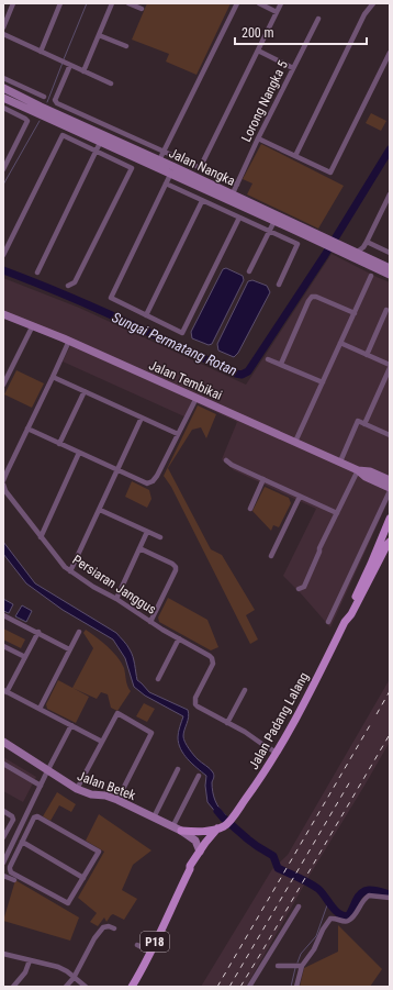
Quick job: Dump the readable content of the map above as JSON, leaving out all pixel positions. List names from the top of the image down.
{
  "streets": {
    "main road": ["Jalan Padang Lalang", "P18"],
    "street": [
      "Lorong Nangka 5",
      "Jalan Nangka",
      "Jalan Tembikai",
      "Persiaran Janggus",
      "Jalan Betek"
    ]
  },
  "crossings": [
    ["Lorong Nangka 5", "Jalan Nangka"],
    ["Jalan Padang Lalang", "P18"],
    ["Jalan Betek", "P18"]
  ],
  "water": ["Sungai Permatang Rotan"],
  "scale_bar": "200 m"
}
